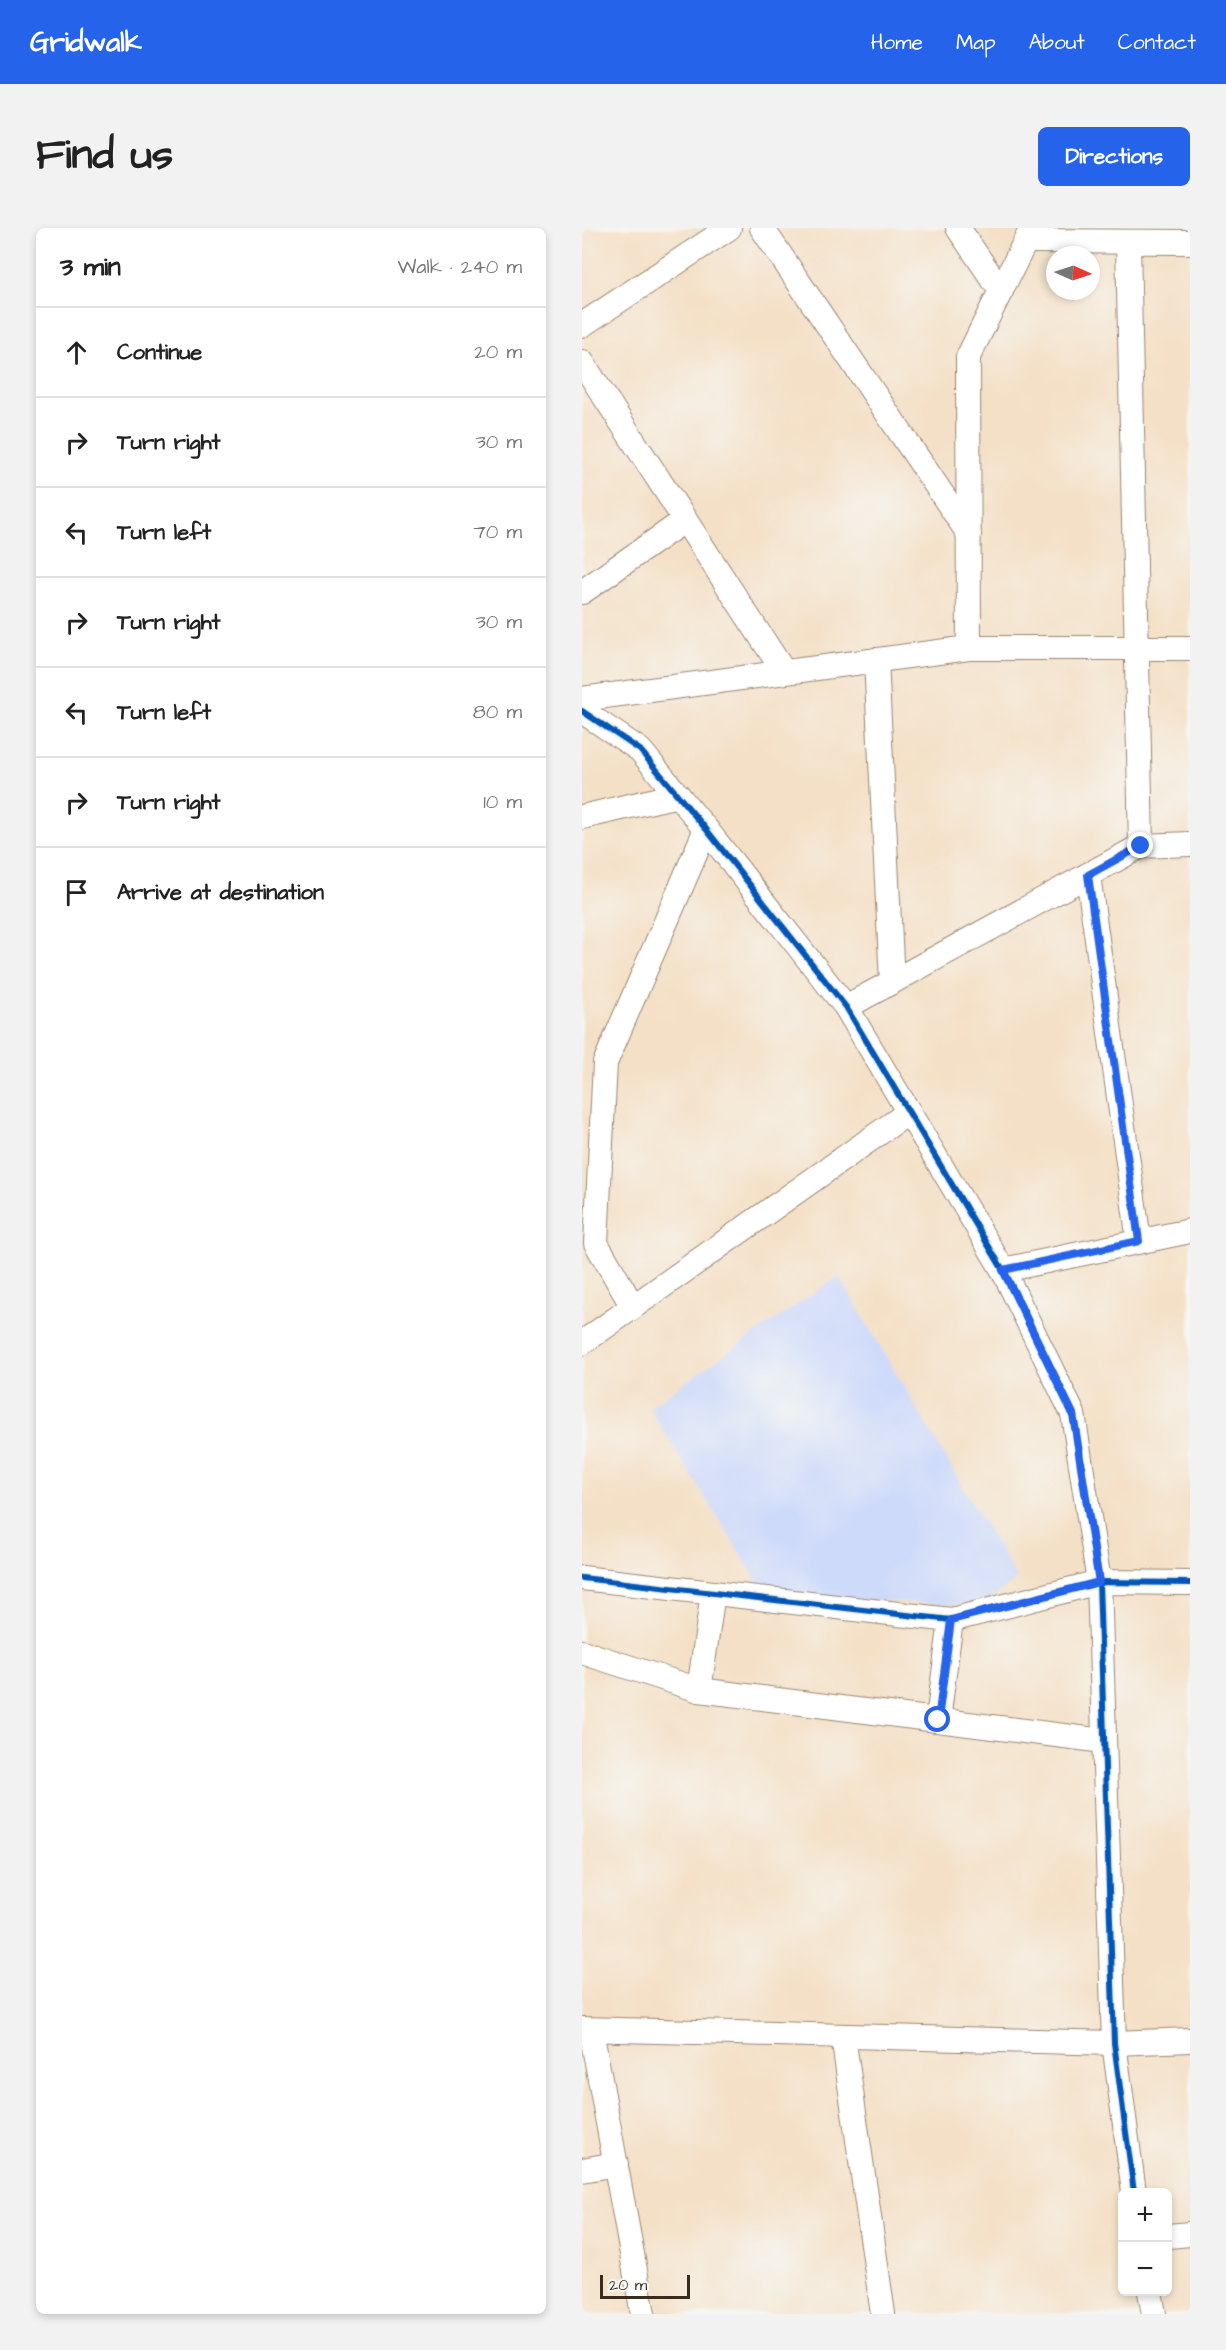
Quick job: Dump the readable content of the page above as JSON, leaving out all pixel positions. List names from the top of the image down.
{
  "scale_bar": "20 m",
  "north": "right",
  "page": {
    "header": "Gridwalk",
    "nav": [
      "Home",
      "Map",
      "About",
      "Contact"
    ],
    "title": "Find us",
    "buttons": "Directions",
    "heading": ["3 min", "Walk · 240 m"],
    "list": [
      ["Continue", "20 m"],
      ["Turn right", "30 m"],
      ["Turn left", "70 m"],
      ["Turn right", "30 m"],
      ["Turn left", "80 m"],
      ["Turn right", "10 m"],
      "Arrive at destination"
    ],
    "map_buttons": ["+", "−"],
    "scale": "20 m"
  }
}
